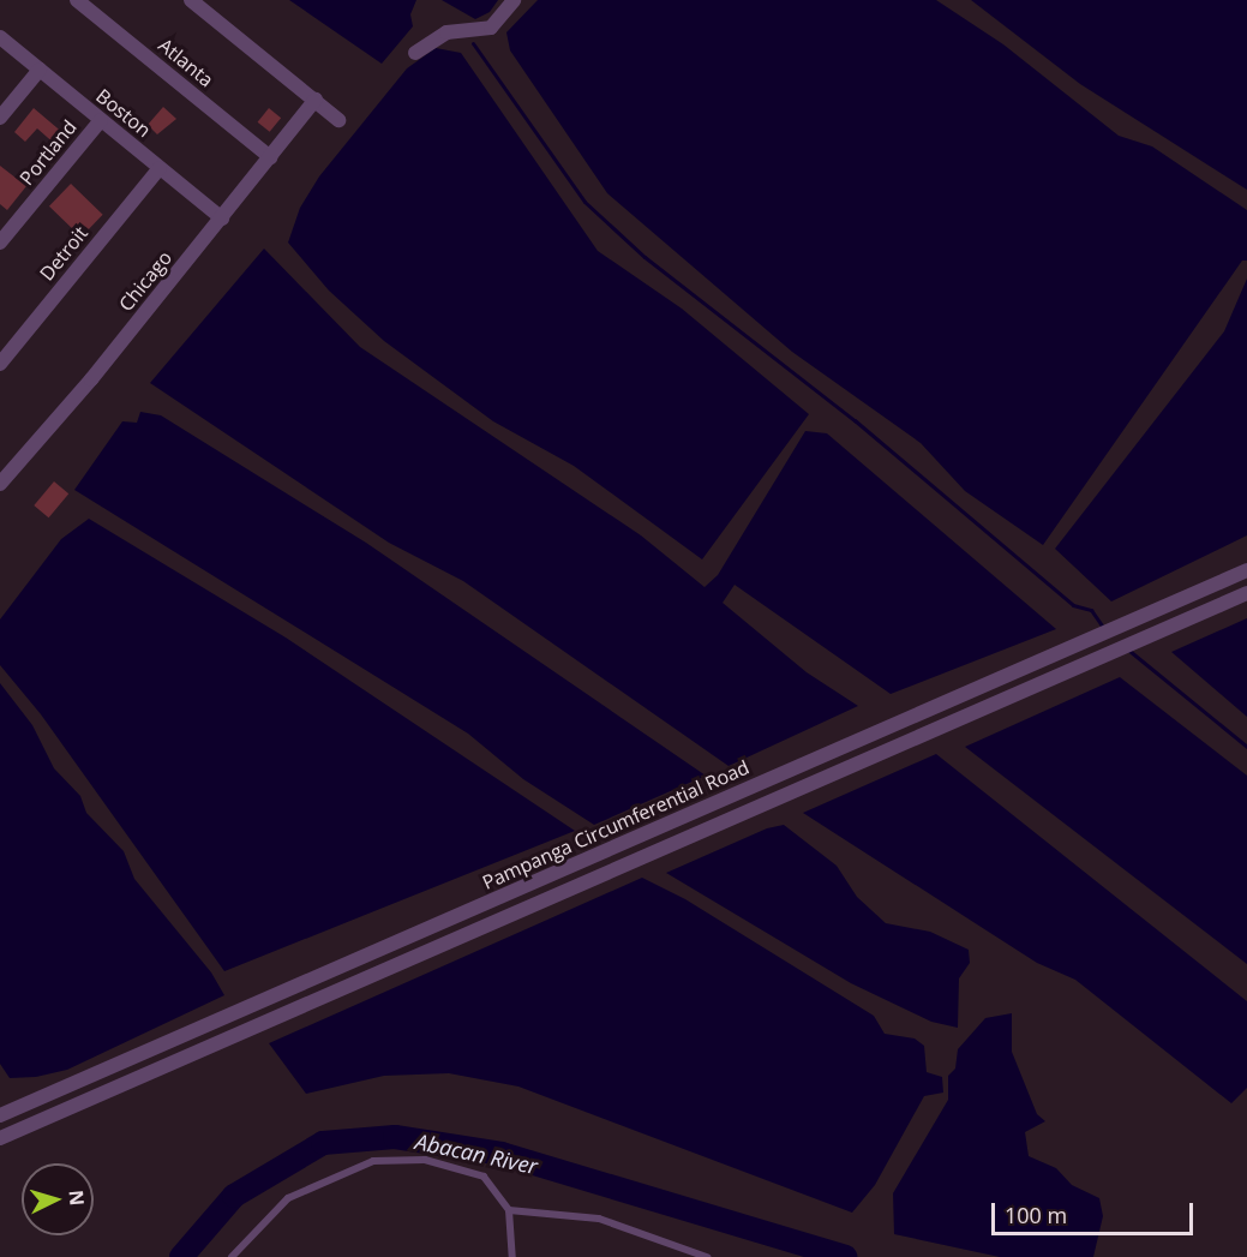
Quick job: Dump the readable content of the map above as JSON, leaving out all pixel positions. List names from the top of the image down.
{
  "streets": {
    "street": [
      "Atlanta",
      "Boston",
      "Portland",
      "Detroit",
      "Chicago",
      "Pampanga Circumferential Road"
    ]
  },
  "crossings": [
    ["Atlanta", "Chicago"],
    ["Boston", "Portland"],
    ["Boston", "Detroit"],
    ["Boston", "Chicago"]
  ],
  "water": ["Abacan River"],
  "scale_bar": "100 m",
  "north": "right"
}
